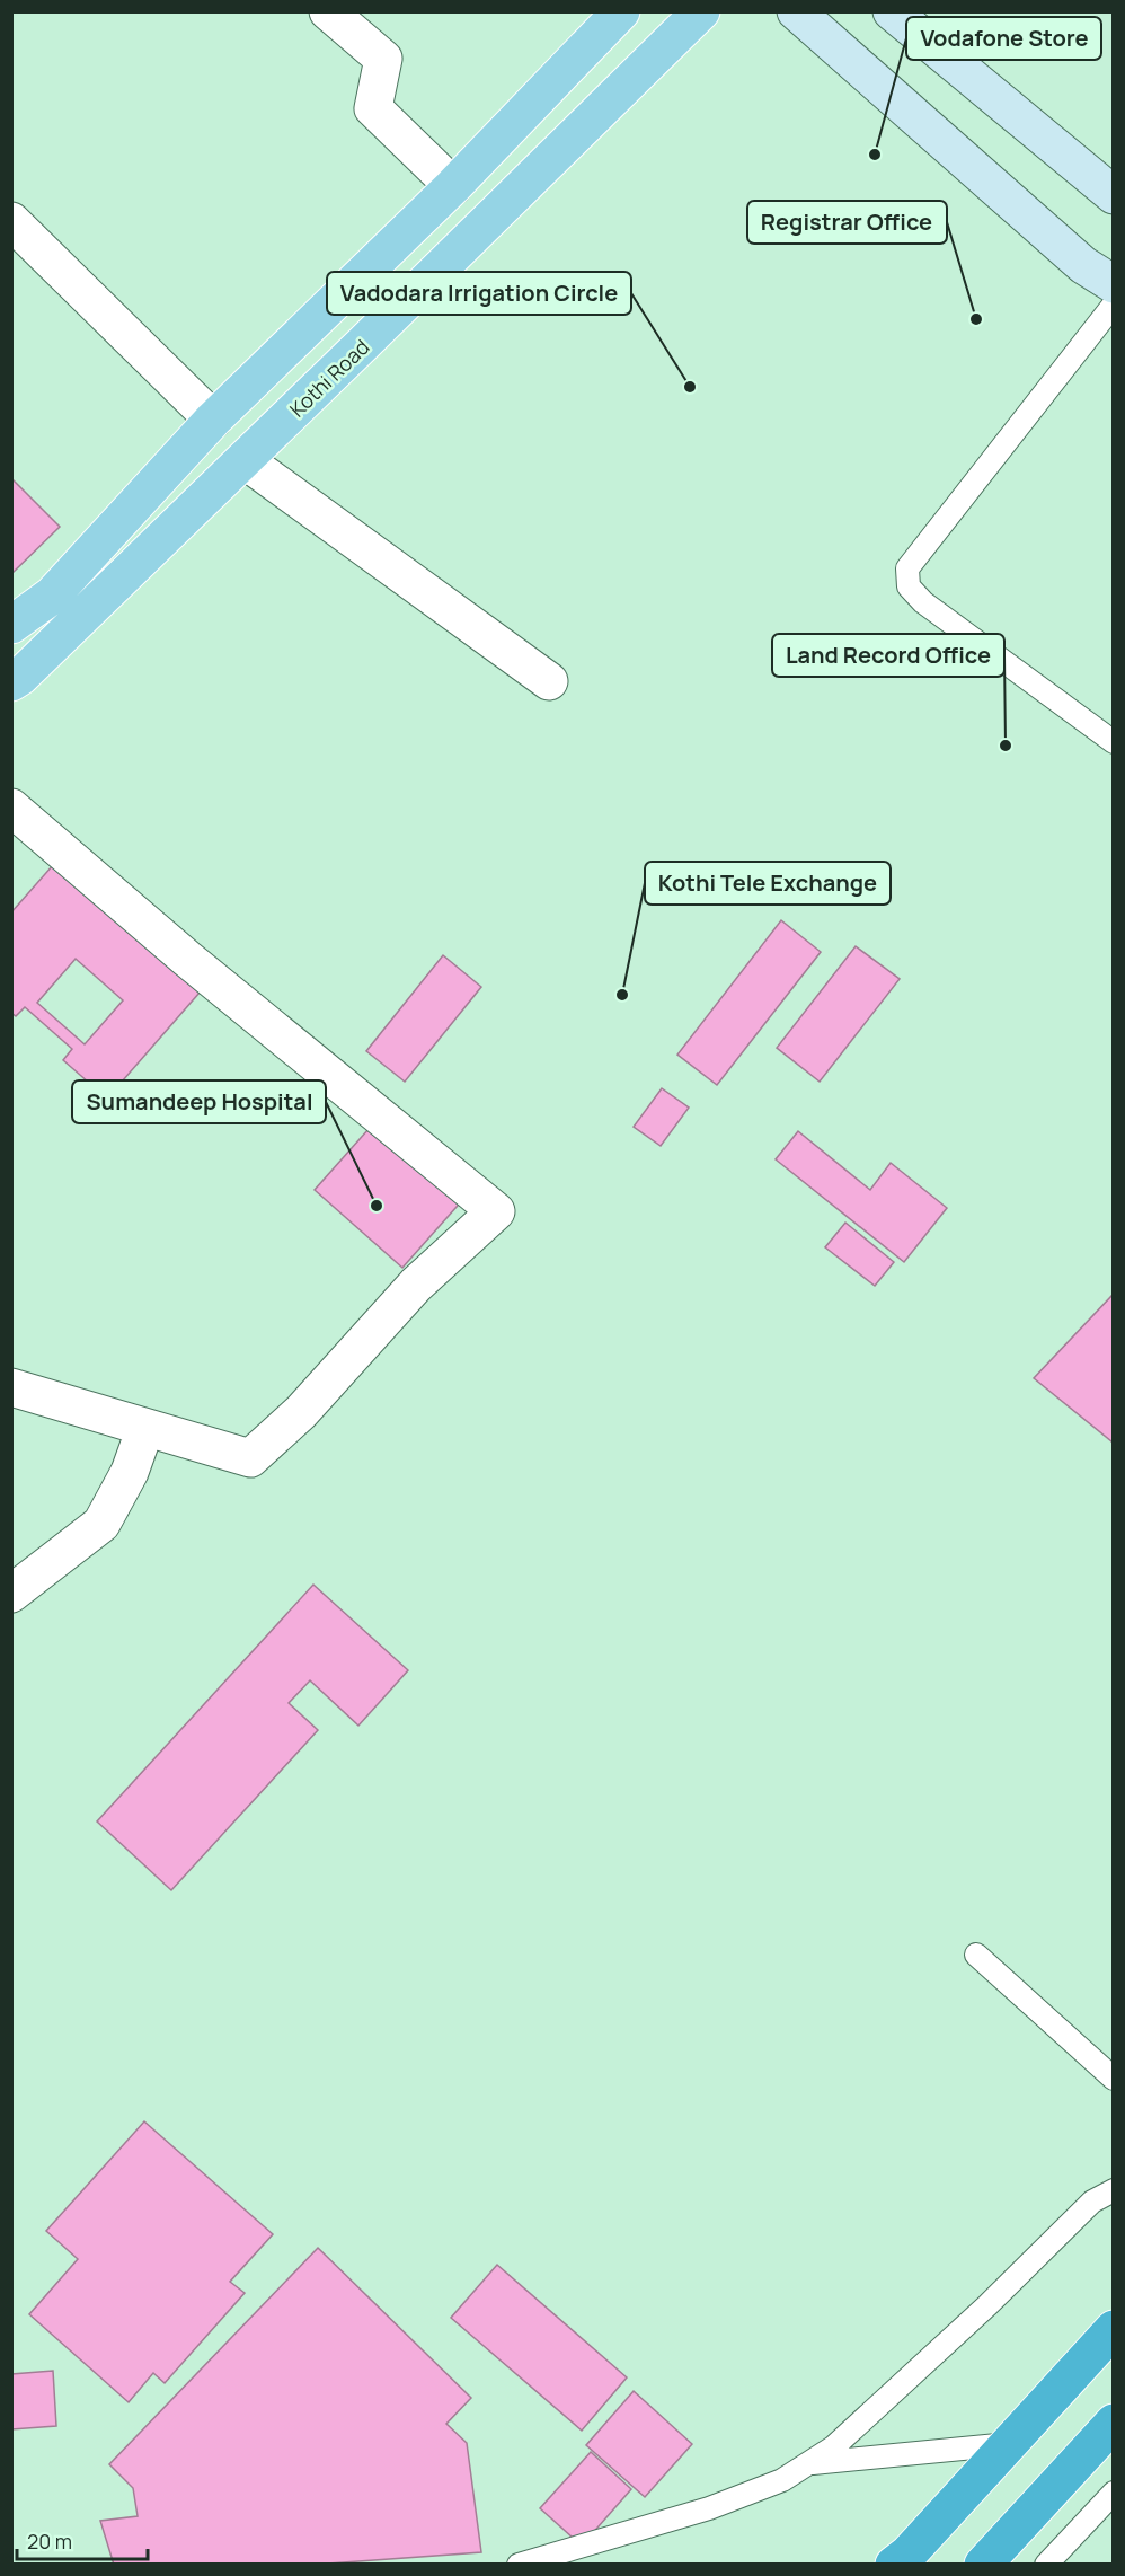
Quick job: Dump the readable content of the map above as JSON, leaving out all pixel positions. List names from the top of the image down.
{
  "streets": {
    "main road": ["Kothi Road"]
  },
  "places": [
    "Vodafone Store",
    "Registrar Office",
    "Vadodara Irrigation Circle",
    "Land Record Office",
    "Kothi Tele Exchange",
    "Sumandeep Hospital"
  ],
  "scale_bar": "20 m"
}
